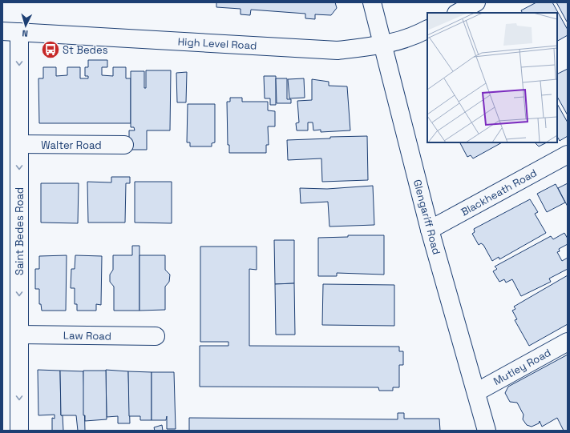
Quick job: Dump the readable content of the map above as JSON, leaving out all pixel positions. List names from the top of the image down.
{
  "streets": {
    "street": [
      "High Level Road",
      "Walter Road",
      "Blackheath Road",
      "Glengariff Road",
      "Saint Bedes Road",
      "Law Road",
      "Mutley Road"
    ]
  },
  "crossings": [
    ["High Level Road", "Glengariff Road"],
    ["High Level Road", "Saint Bedes Road"],
    ["Walter Road", "Saint Bedes Road"],
    ["Blackheath Road", "Glengariff Road"],
    ["Glengariff Road", "Mutley Road"],
    ["Saint Bedes Road", "Law Road"]
  ],
  "one_way": ["Saint Bedes Road"],
  "places": {
    "bus stop": ["St Bedes"]
  },
  "north": "bottom"
}
